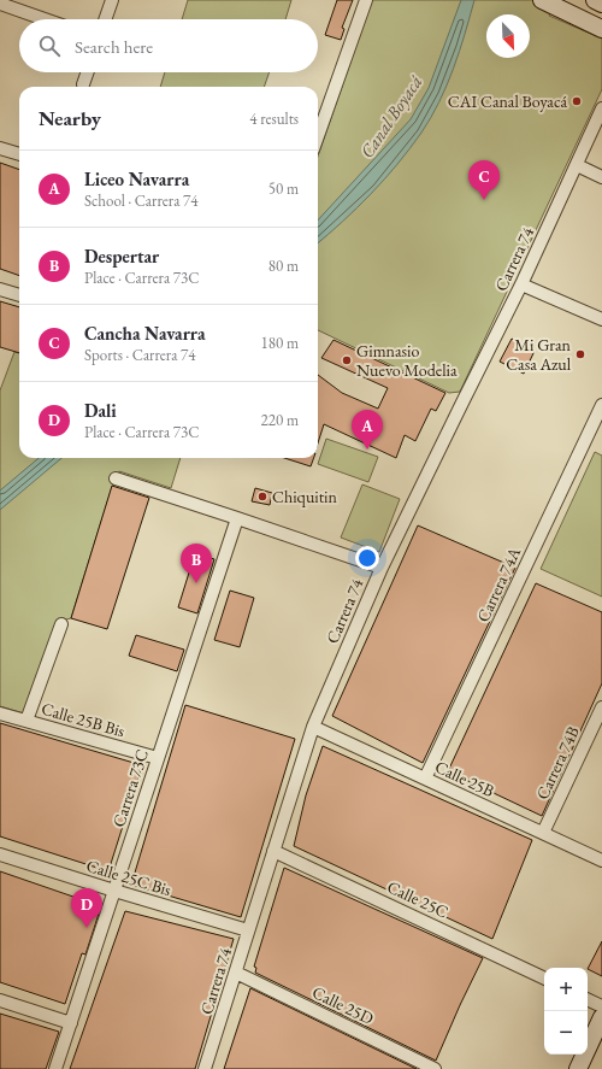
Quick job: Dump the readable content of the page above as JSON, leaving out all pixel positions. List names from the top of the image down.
{
  "streets": {
    "street": [
      "Carrera 74",
      "Carrera 74A",
      "Calle 25B Bis",
      "Carrera 74B",
      "Calle 25B",
      "Carrera 73C",
      "Calle 25C Bis",
      "Calle 25C",
      "Calle 25D"
    ]
  },
  "crossings": [
    ["Carrera 74", "Calle 25B"],
    ["Carrera 74", "Calle 25C Bis"],
    ["Carrera 74", "Calle 25C"],
    ["Carrera 74", "Calle 25D"],
    ["Carrera 74A", "Calle 25B"],
    ["Calle 25B Bis", "Carrera 73C"],
    ["Carrera 74B", "Calle 25B"],
    ["Carrera 73C", "Calle 25C Bis"]
  ],
  "water": ["Canal Boyacá"],
  "places": [
    "CAI Canal Boyacá",
    "Mi Gran Casa Azul",
    "Gimnasio Nuevo Modelia",
    "Chiquitin"
  ],
  "north": "bottom right",
  "page": {
    "search": "Search here",
    "heading": ["Nearby", "4 results"],
    "list": [
      {
        "mark": "A",
        "name": "Liceo Navarra",
        "note": "School · Carrera 74",
        "value": "50 m"
      },
      {
        "mark": "B",
        "name": "Despertar",
        "note": "Place · Carrera 73C",
        "value": "80 m"
      },
      {
        "mark": "C",
        "name": "Cancha Navarra",
        "note": "Sports · Carrera 74",
        "value": "180 m"
      },
      {
        "mark": "D",
        "name": "Dali",
        "note": "Place · Carrera 73C",
        "value": "220 m"
      }
    ],
    "pins": [
      "C",
      "A",
      "B",
      "D"
    ],
    "map_buttons": ["+", "−"]
  }
}
